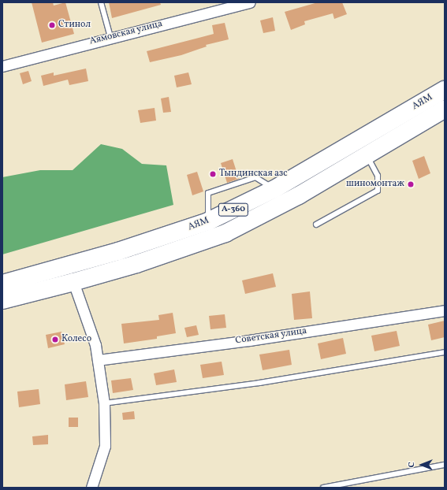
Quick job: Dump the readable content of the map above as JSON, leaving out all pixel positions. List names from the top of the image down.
{
  "streets": {
    "highway": ["АЯМ", "А-360"],
    "street": ["Аямовская улица", "Советская улица"]
  },
  "places": [
    "Стинол",
    "Тындинская азс",
    "шиномонтаж",
    "Колесо"
  ],
  "north": "left"
}
